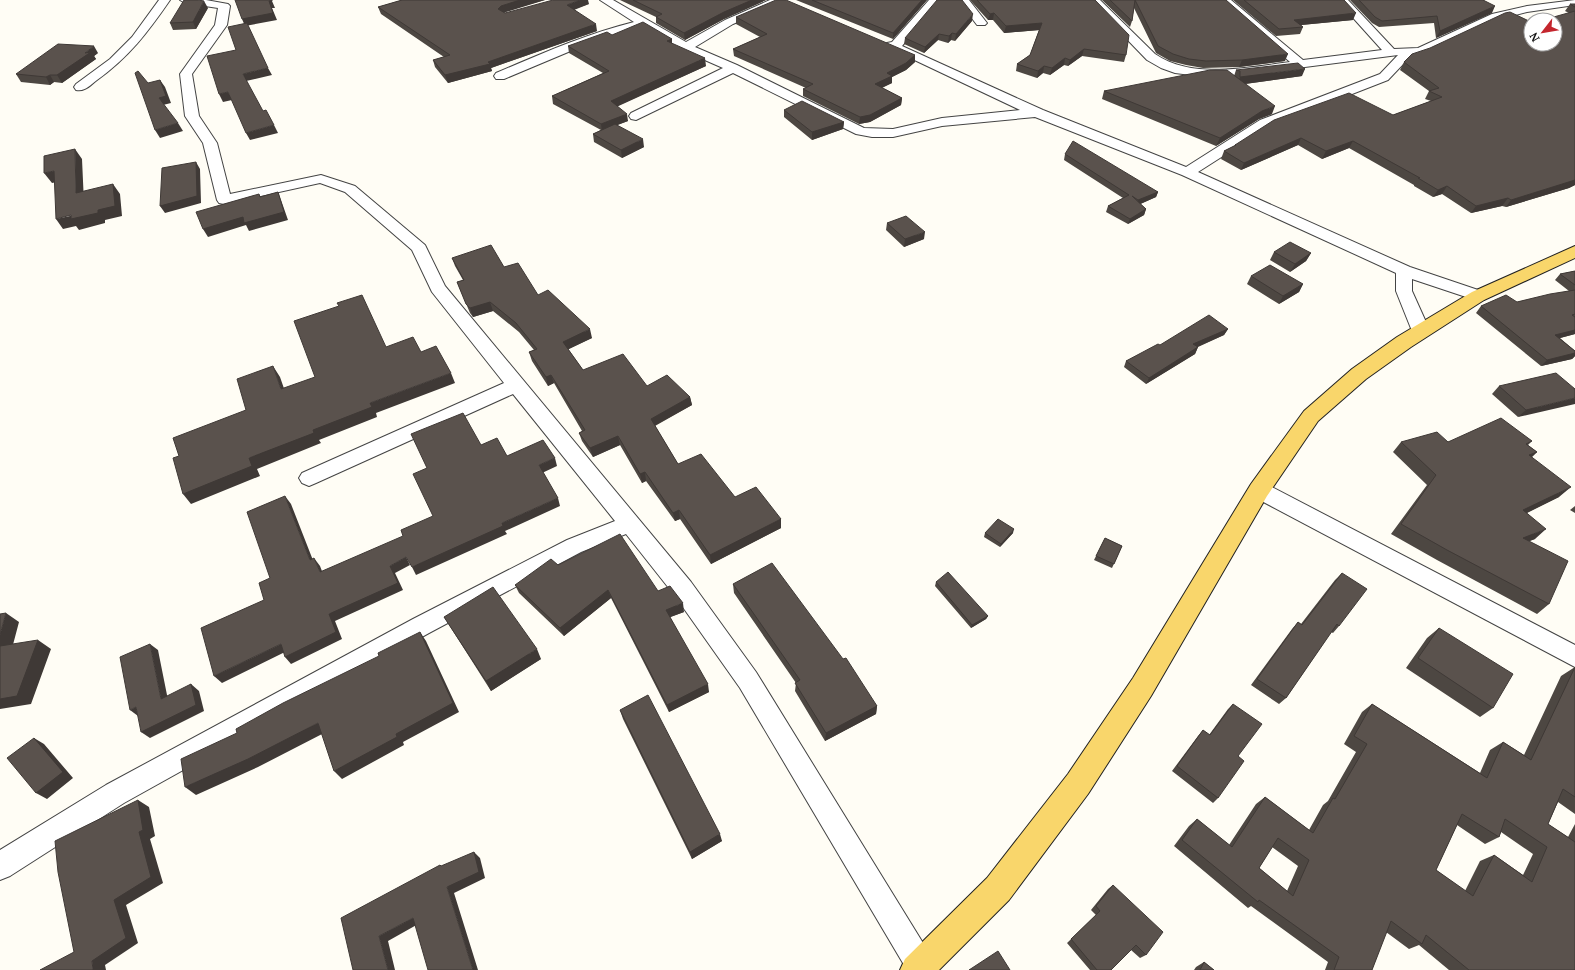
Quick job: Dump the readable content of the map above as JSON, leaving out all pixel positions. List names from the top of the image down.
{
  "north": "bottom left"
}
